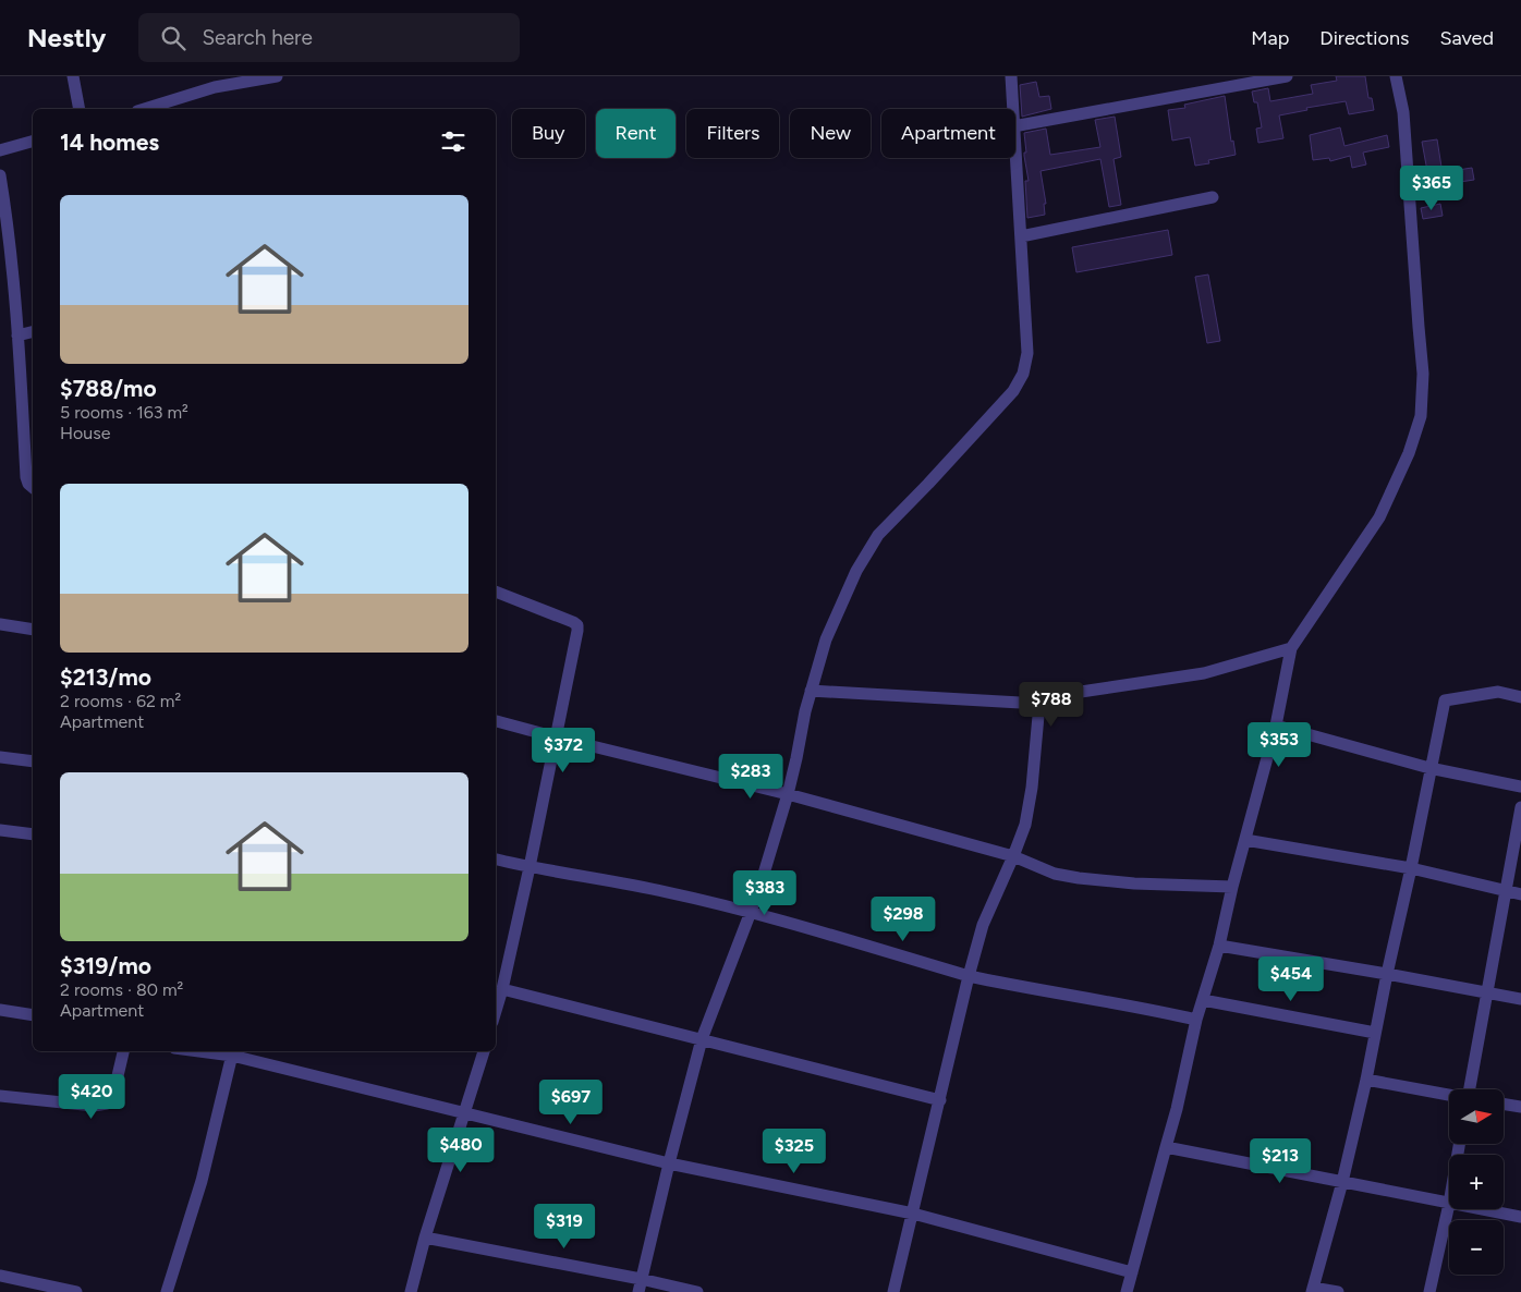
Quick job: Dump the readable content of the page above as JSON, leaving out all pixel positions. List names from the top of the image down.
{
  "north": "right",
  "page": {
    "header": "Nestly",
    "search": "Search here",
    "nav": ["Map", "Directions", "Saved"],
    "chip": [
      "Buy",
      "Rent",
      "Filters",
      "New",
      "Apartment"
    ],
    "heading": "14 homes",
    "price": [
      "$365",
      "$788",
      "$353",
      "$372",
      "$283",
      "$383",
      "$298",
      "$454",
      "$420",
      "$697",
      "$480",
      "$325",
      "$213",
      "$319"
    ],
    "list": [
      {
        "name": "$788/mo",
        "note": "5 rooms · 163 m² · House"
      },
      {
        "name": "$213/mo",
        "note": "2 rooms · 62 m² · Apartment"
      },
      {
        "name": "$319/mo",
        "note": "2 rooms · 80 m² · Apartment"
      }
    ],
    "map_buttons": ["+", "−"]
  }
}
